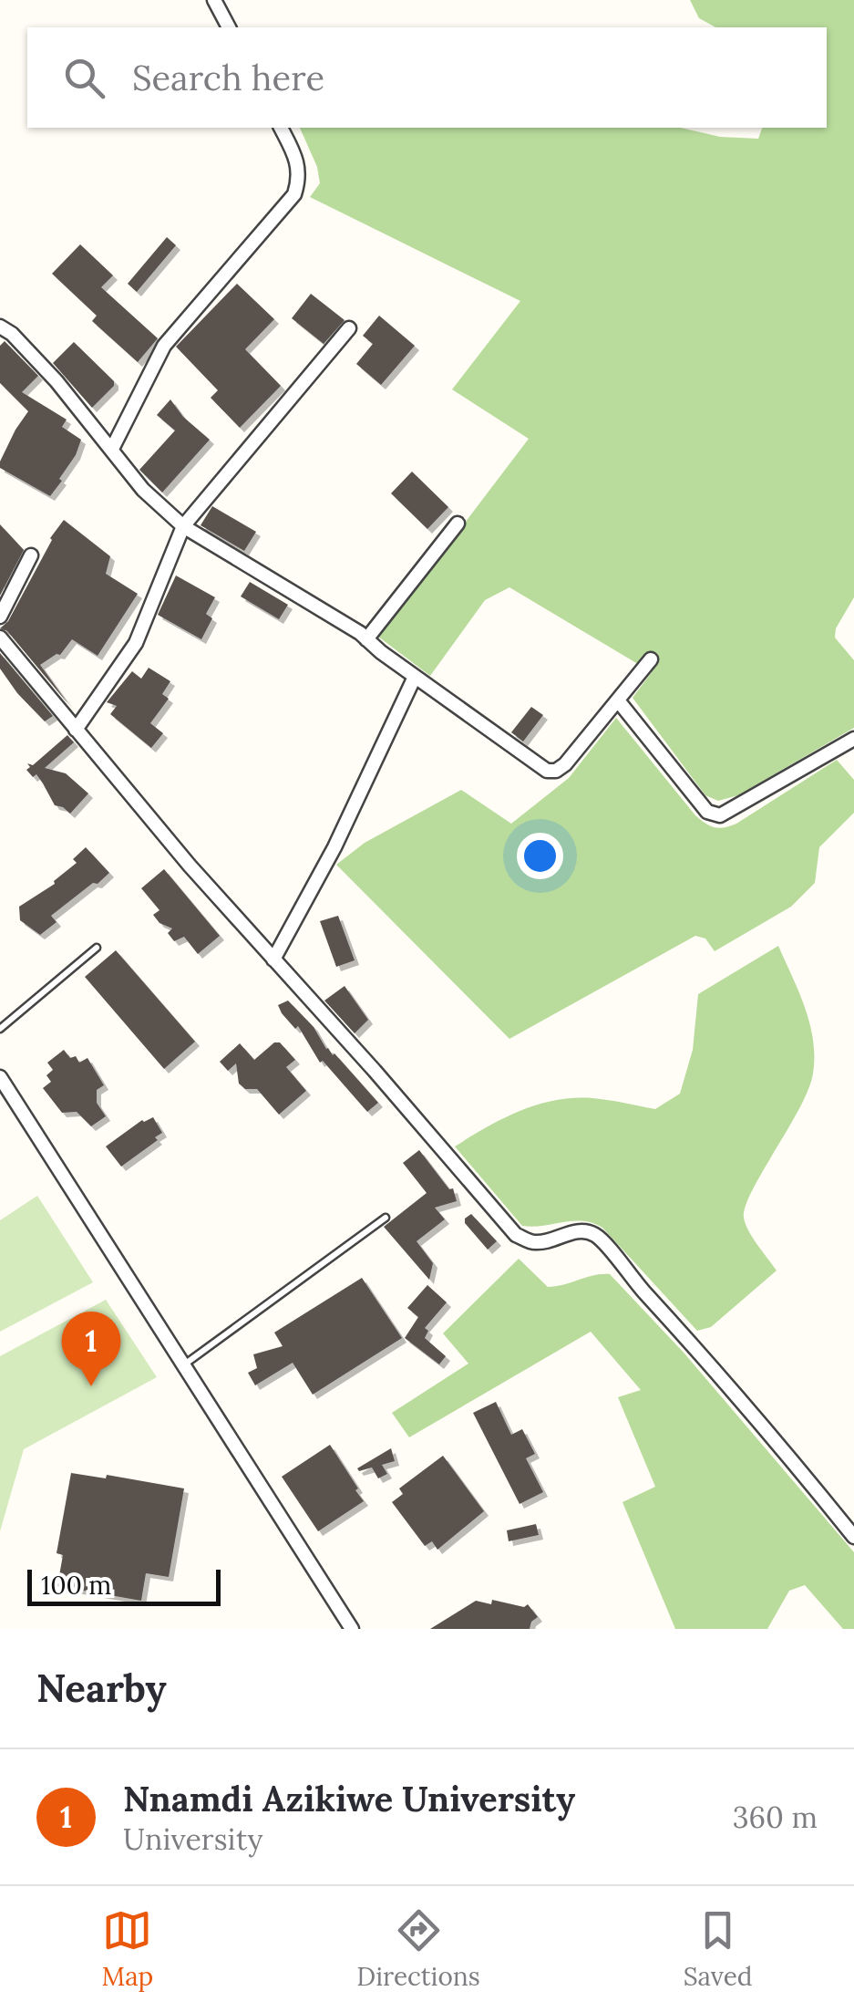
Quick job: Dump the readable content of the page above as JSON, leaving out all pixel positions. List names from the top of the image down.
{
  "scale_bar": "100 m",
  "page": {
    "search": "Search here",
    "pins": "1",
    "scale": "100 m",
    "heading": "Nearby",
    "list": [
      {
        "mark": "1",
        "name": "Nnamdi Azikiwe University",
        "note": "University",
        "value": "360 m"
      }
    ],
    "nav": ["Map", "Directions", "Saved"]
  }
}
